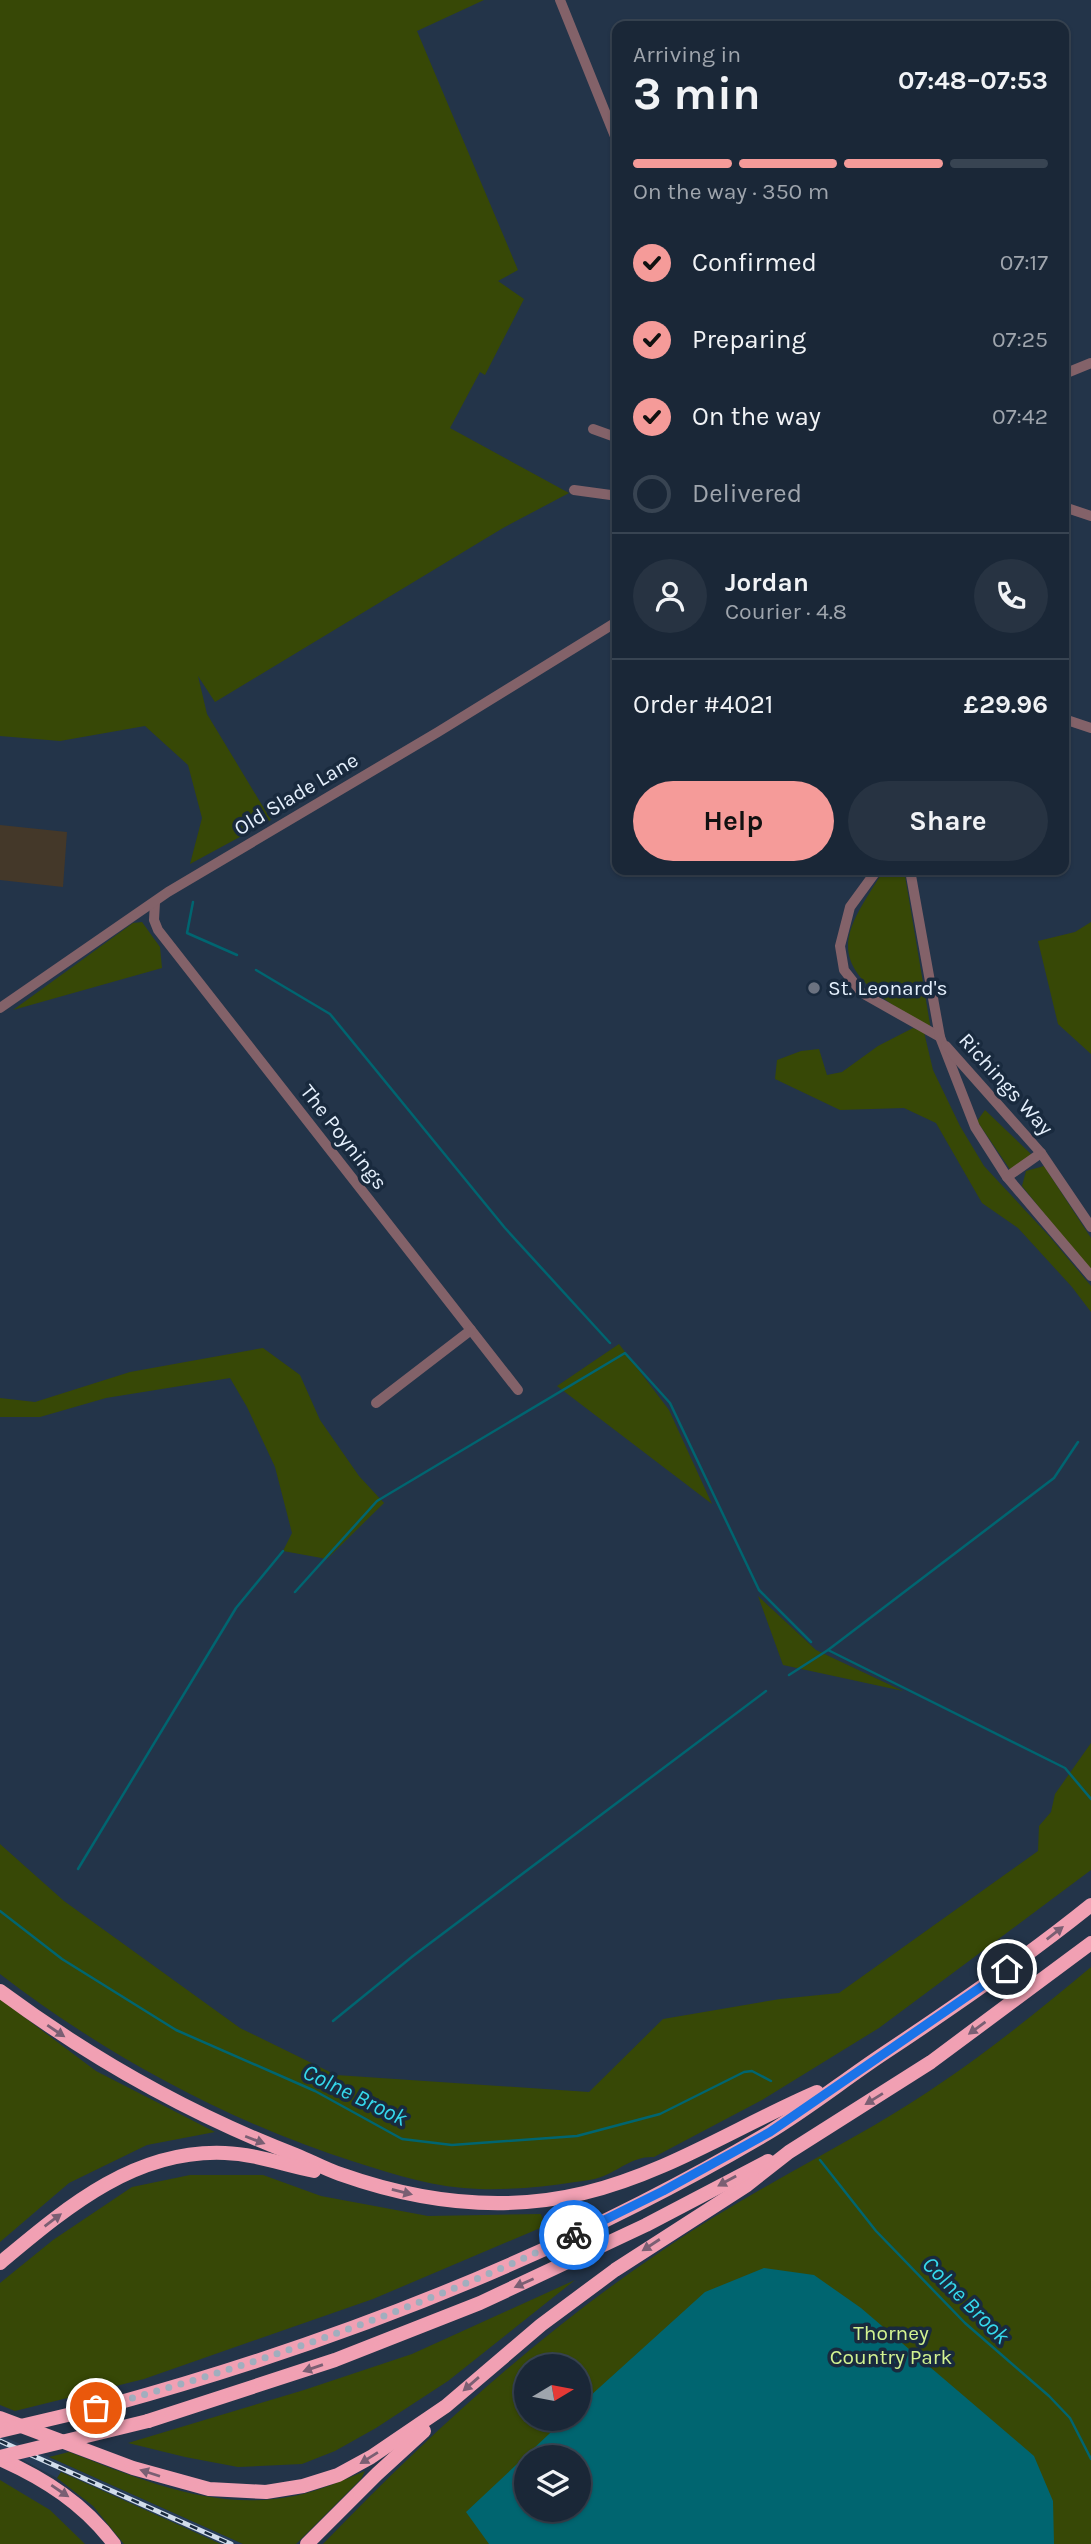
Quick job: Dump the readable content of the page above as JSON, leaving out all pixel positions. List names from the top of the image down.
{
  "streets": {
    "street": ["Old Slade Lane", "Richings Way", "The Poynings"]
  },
  "crossings": [
    ["Old Slade Lane", "The Poynings"]
  ],
  "water": ["Colne Brook"],
  "parks": ["Thorney Country Park"],
  "places": ["St. Leonard's"],
  "north": "right",
  "page": {
    "heading": ["3 min", "Arriving in", "07:48–07:53"],
    "panel": [
      "Jordan",
      "Courier · 4.8",
      "Order #4021",
      "£29.96"
    ],
    "bar": "On the way · 350 m",
    "list": [
      ["Confirmed", "07:17"],
      ["Preparing", "07:25"],
      ["On the way", "07:42"],
      "Delivered"
    ],
    "buttons": ["Help", "Share"]
  }
}
